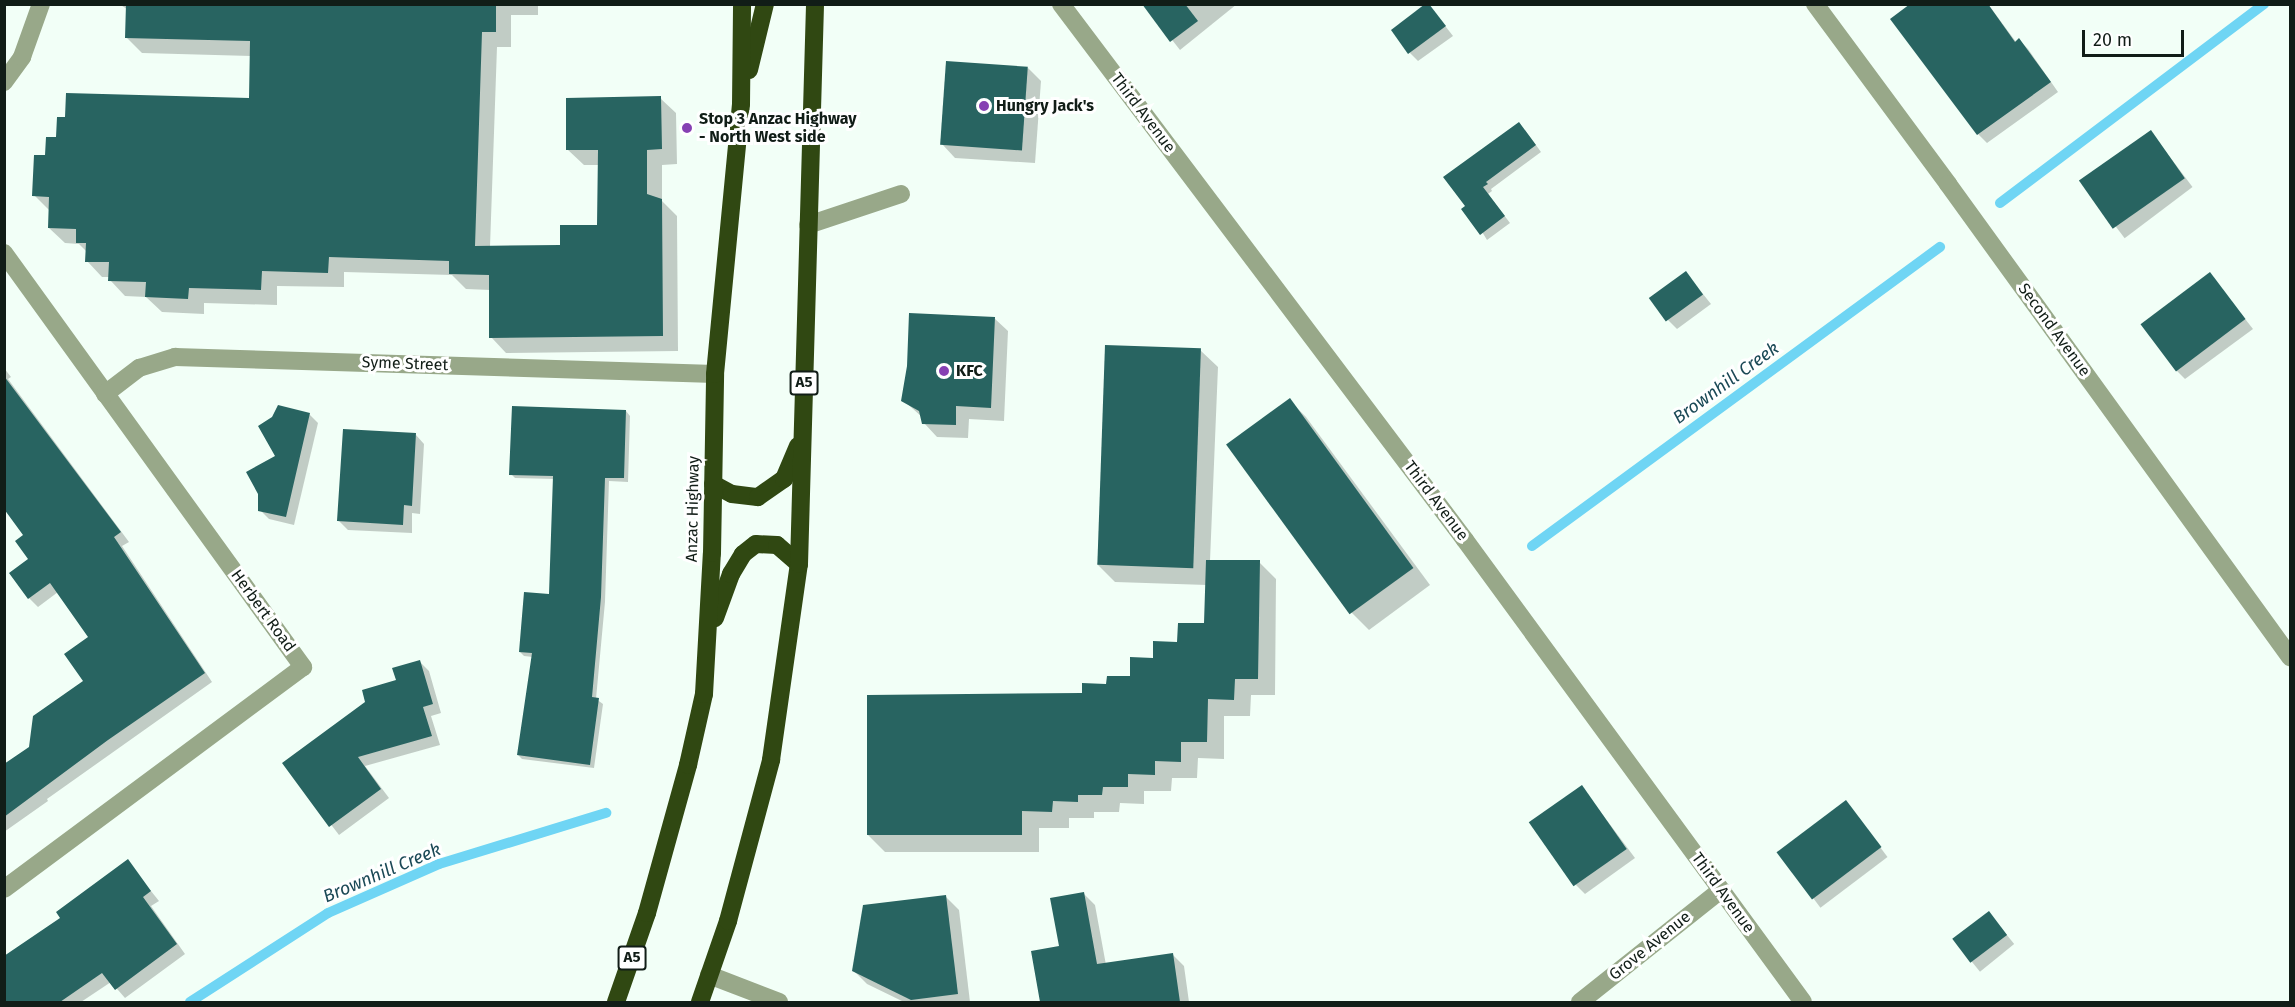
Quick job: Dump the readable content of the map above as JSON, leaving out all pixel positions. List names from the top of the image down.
{
  "streets": {
    "highway": ["A5", "Anzac Highway"],
    "street": [
      "Third Avenue",
      "Second Avenue",
      "Syme Street",
      "Herbert Road",
      "Grove Avenue"
    ]
  },
  "crossings": [
    ["Third Avenue", "Grove Avenue"],
    ["Syme Street", "Anzac Highway"],
    ["Syme Street", "Herbert Road"]
  ],
  "water": ["Brownhill Creek"],
  "places": ["Hungry Jack's", "Stop 3 Anzac Highway - North West side", "KFC"],
  "scale_bar": "20 m"
}
